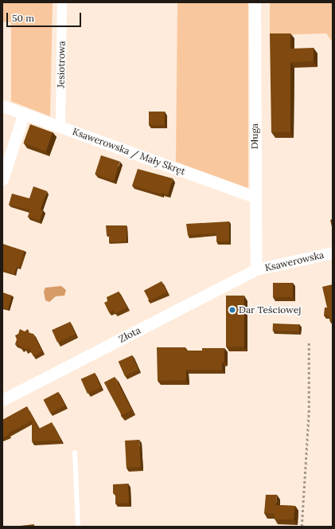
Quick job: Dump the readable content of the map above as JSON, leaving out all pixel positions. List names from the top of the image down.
{
  "streets": {
    "street": [
      "Jesiotrowa",
      "Długa",
      "Ksawerowska / Mały Skręt",
      "Ksawerowska",
      "Złota"
    ]
  },
  "crossings": [
    ["Jesiotrowa", "Ksawerowska / Mały Skręt"],
    ["Długa", "Ksawerowska / Mały Skręt"],
    ["Długa", "Ksawerowska"],
    ["Długa", "Złota"],
    ["Ksawerowska", "Złota"]
  ],
  "places": ["Dar Teściowej"],
  "scale_bar": "50 m"
}
